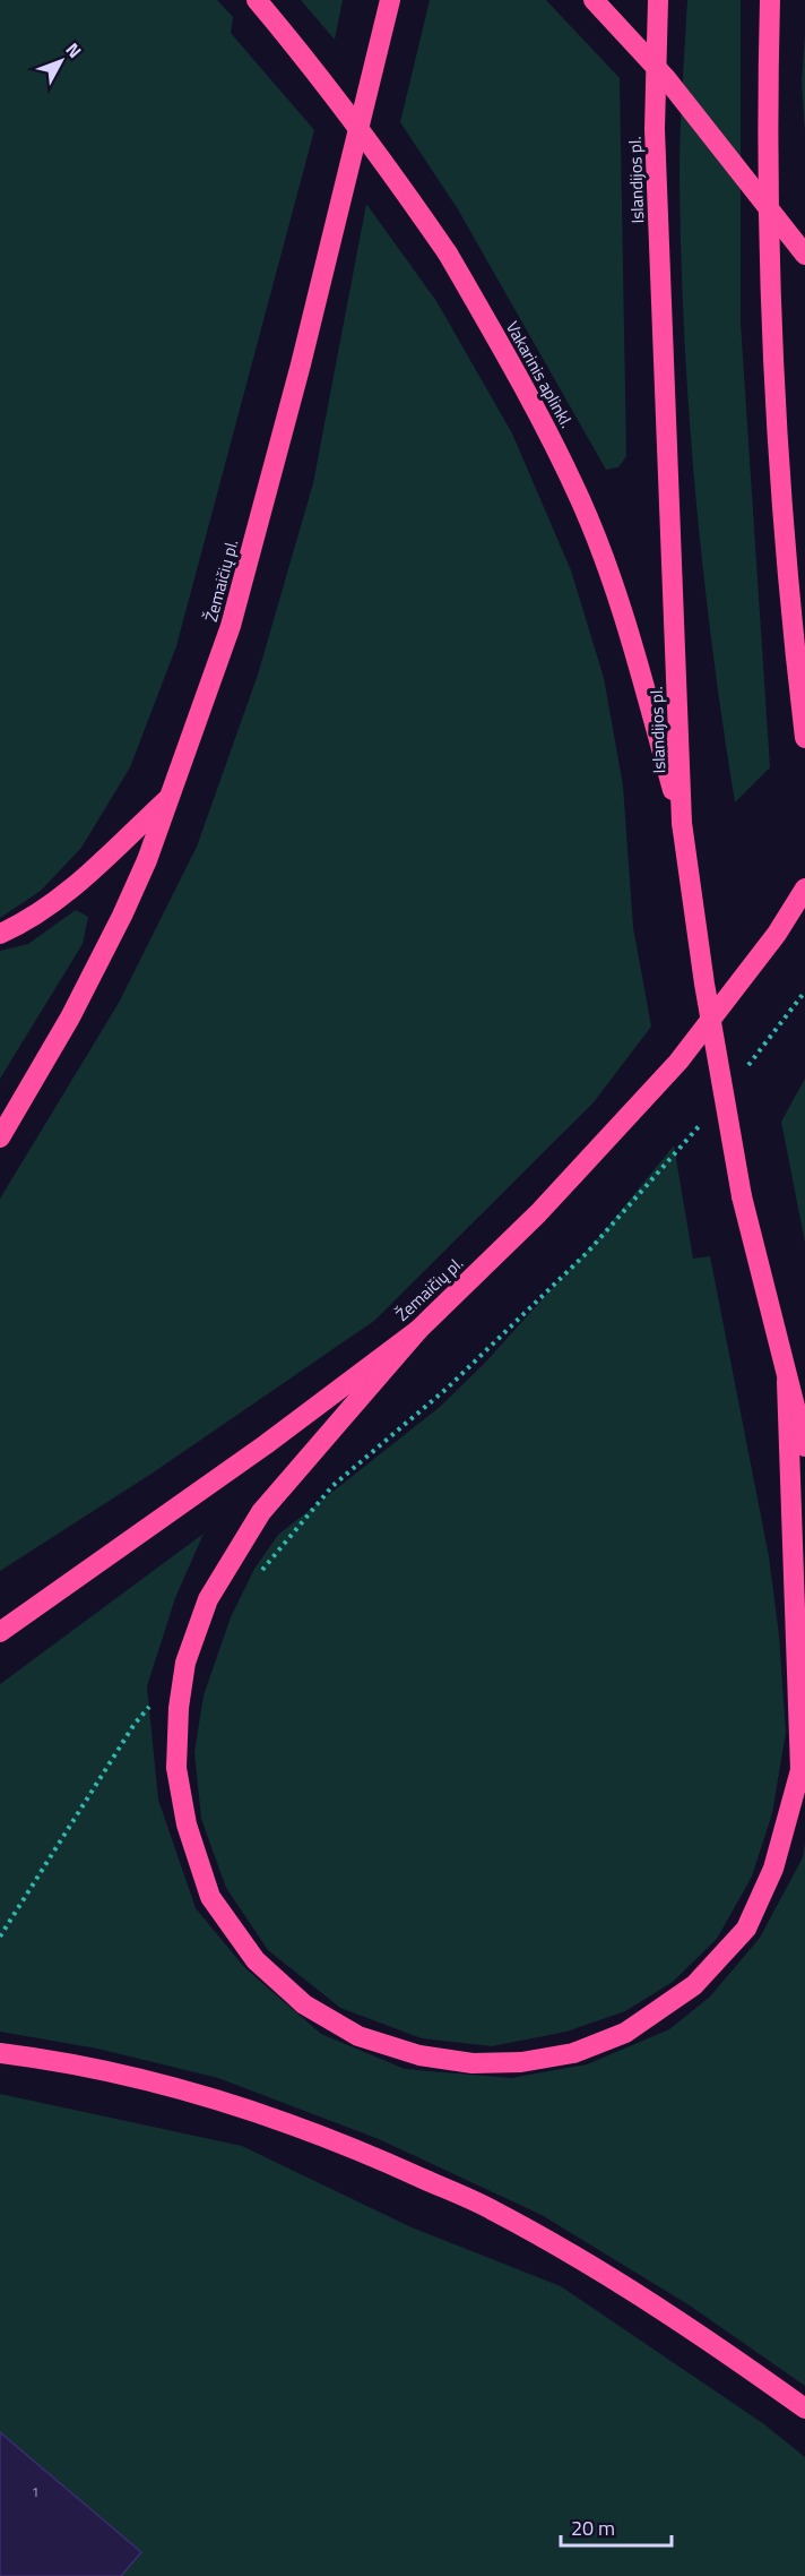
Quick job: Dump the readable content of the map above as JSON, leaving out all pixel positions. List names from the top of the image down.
{
  "streets": {
    "highway": ["Islandijos pl.", "Vakarinis aplinkl.", "Žemaičių pl."]
  },
  "crossings": [
    ["Islandijos pl.", "Vakarinis aplinkl."]
  ],
  "house_numbers": ["1"],
  "scale_bar": "20 m",
  "north": "top right"
}
